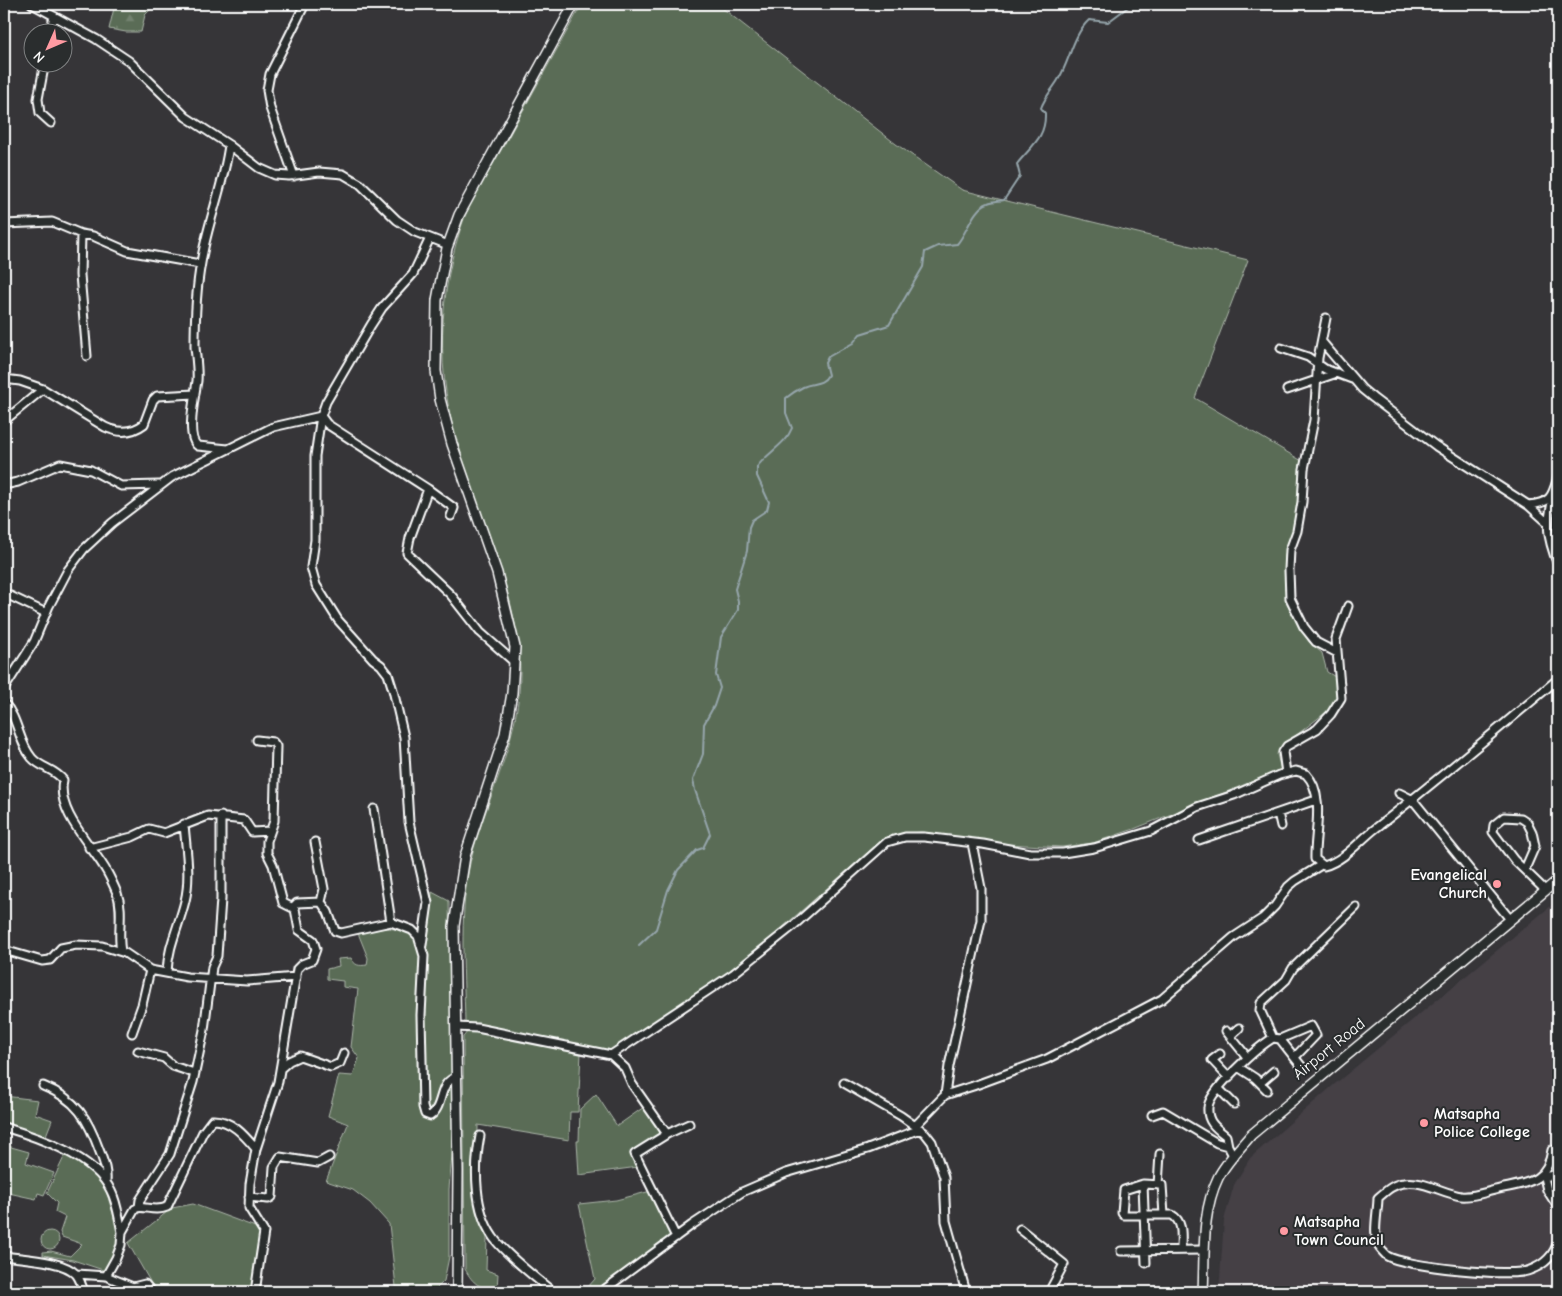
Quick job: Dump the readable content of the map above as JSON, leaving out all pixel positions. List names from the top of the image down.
{
  "streets": {
    "street": ["Airport Road"]
  },
  "places": ["Evangelical Church", "Matsapha Police College", "Matsapha Town Council"],
  "north": "bottom left"
}
